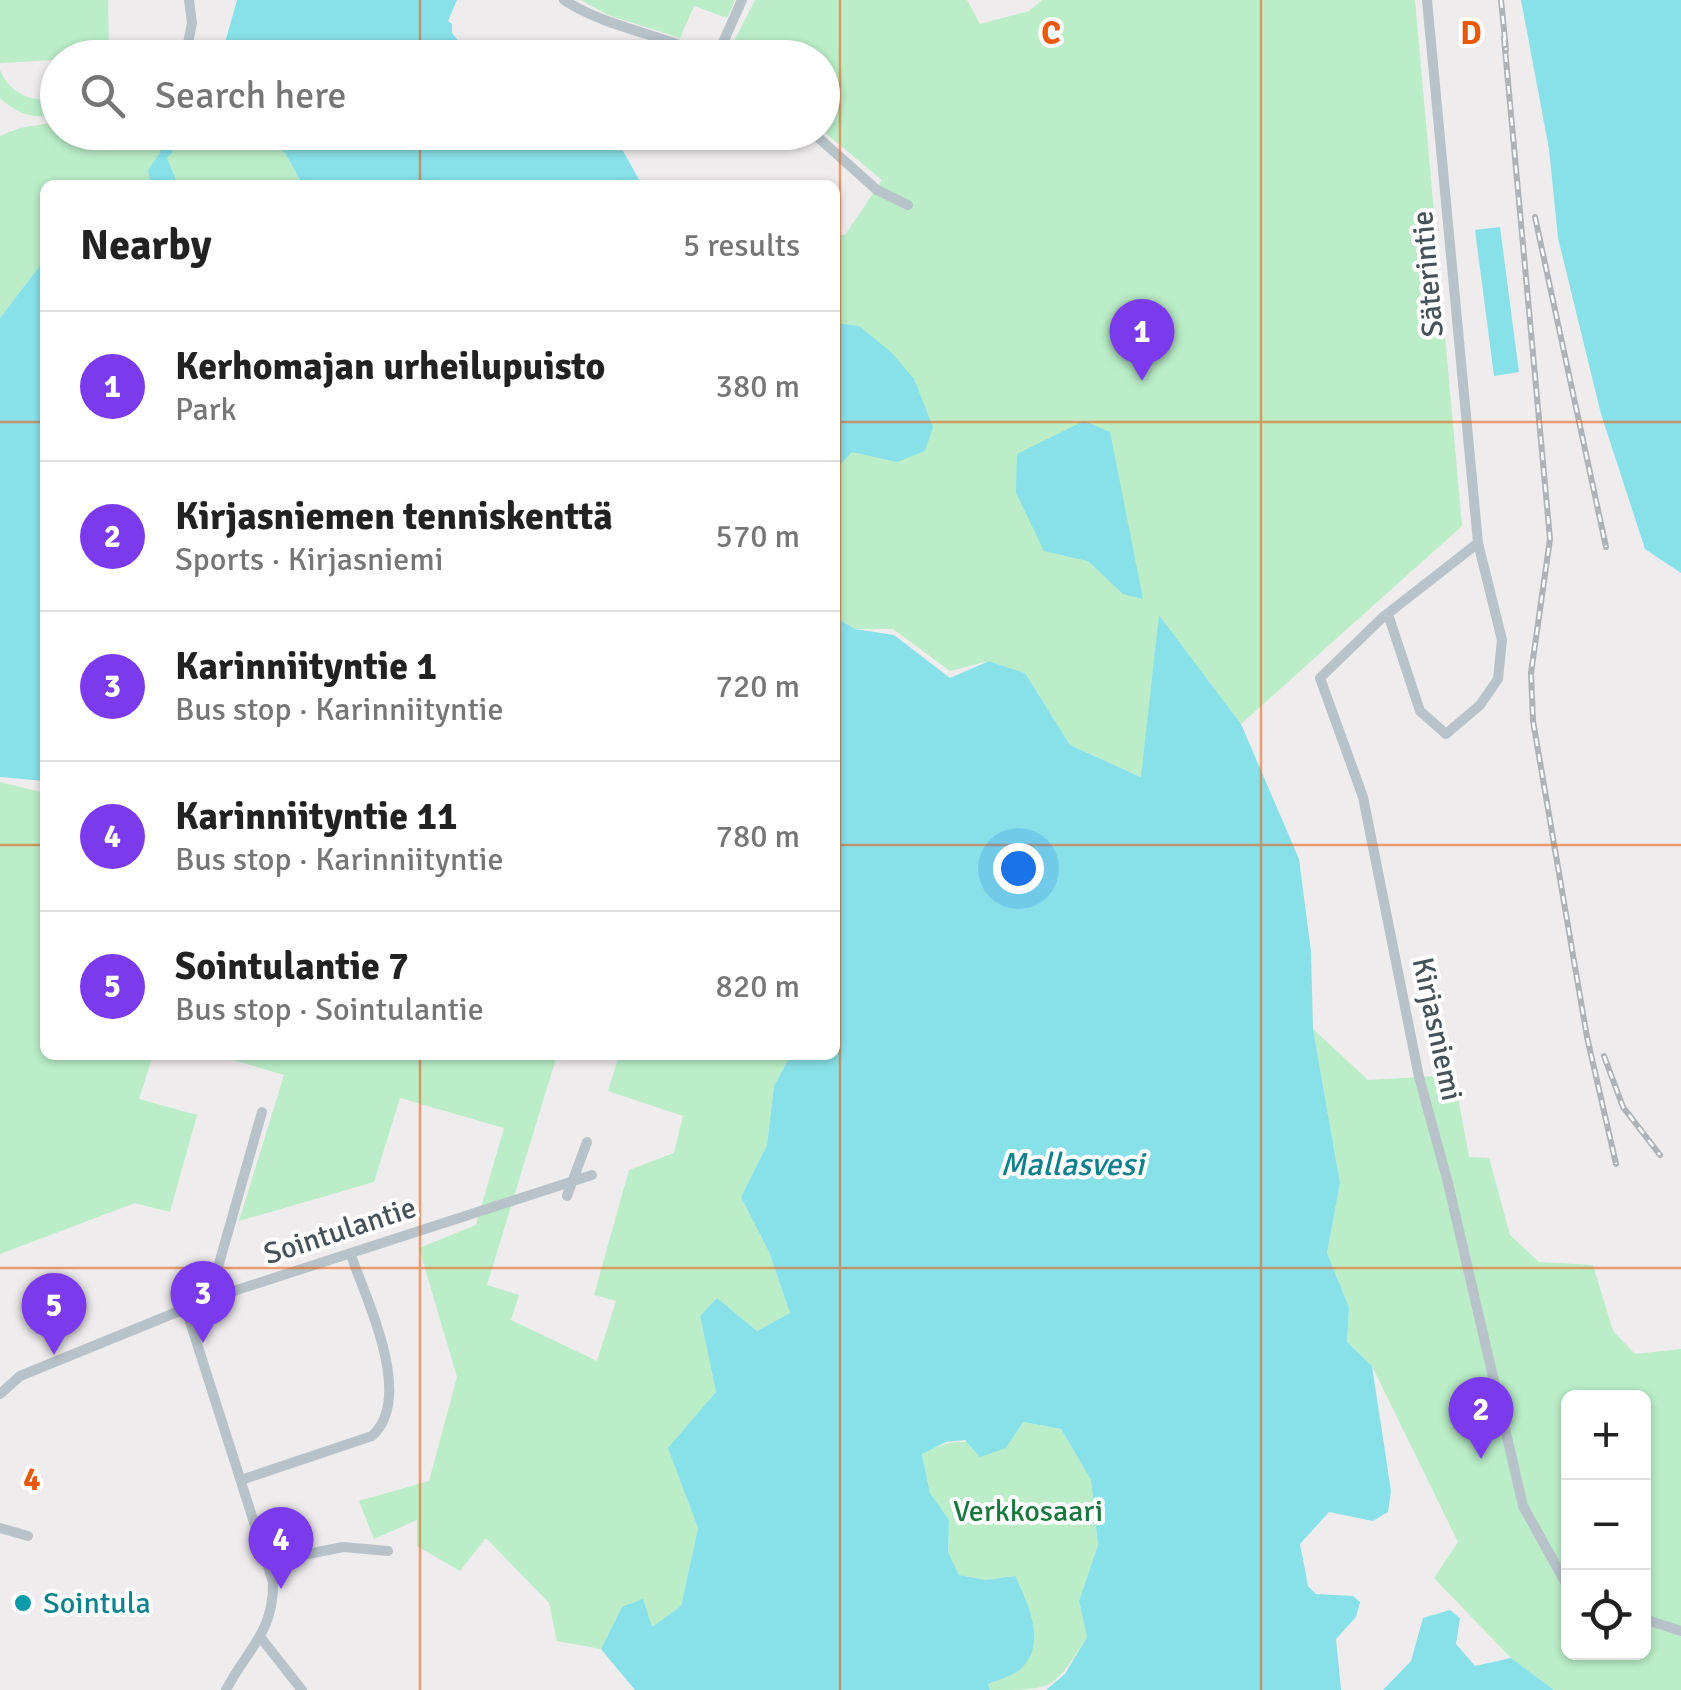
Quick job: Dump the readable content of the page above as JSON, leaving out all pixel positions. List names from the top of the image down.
{
  "streets": {
    "street": ["Säterintie", "Kirjasniemi", "Sointulantie"]
  },
  "crossings": [
    ["Säterintie", "Kirjasniemi"]
  ],
  "water": ["Mallasvesi"],
  "parks": ["Verkkosaari"],
  "places": ["Sointula"],
  "page": {
    "search": "Search here",
    "heading": ["Nearby", "5 results"],
    "pins": [
      "1",
      "3",
      "5",
      "2",
      "4"
    ],
    "list": [
      {
        "mark": "1",
        "name": "Kerhomajan urheilupuisto",
        "note": "Park",
        "value": "380 m"
      },
      {
        "mark": "2",
        "name": "Kirjasniemen tenniskenttä",
        "note": "Sports · Kirjasniemi",
        "value": "570 m"
      },
      {
        "mark": "3",
        "name": "Karinniityntie 1",
        "note": "Bus stop · Karinniityntie",
        "value": "720 m"
      },
      {
        "mark": "4",
        "name": "Karinniityntie 11",
        "note": "Bus stop · Karinniityntie",
        "value": "780 m"
      },
      {
        "mark": "5",
        "name": "Sointulantie 7",
        "note": "Bus stop · Sointulantie",
        "value": "820 m"
      }
    ],
    "map_buttons": ["+", "−"]
  },
  "grid": {
    "columns": ["C", "D"],
    "rows": ["4"]
  }
}
